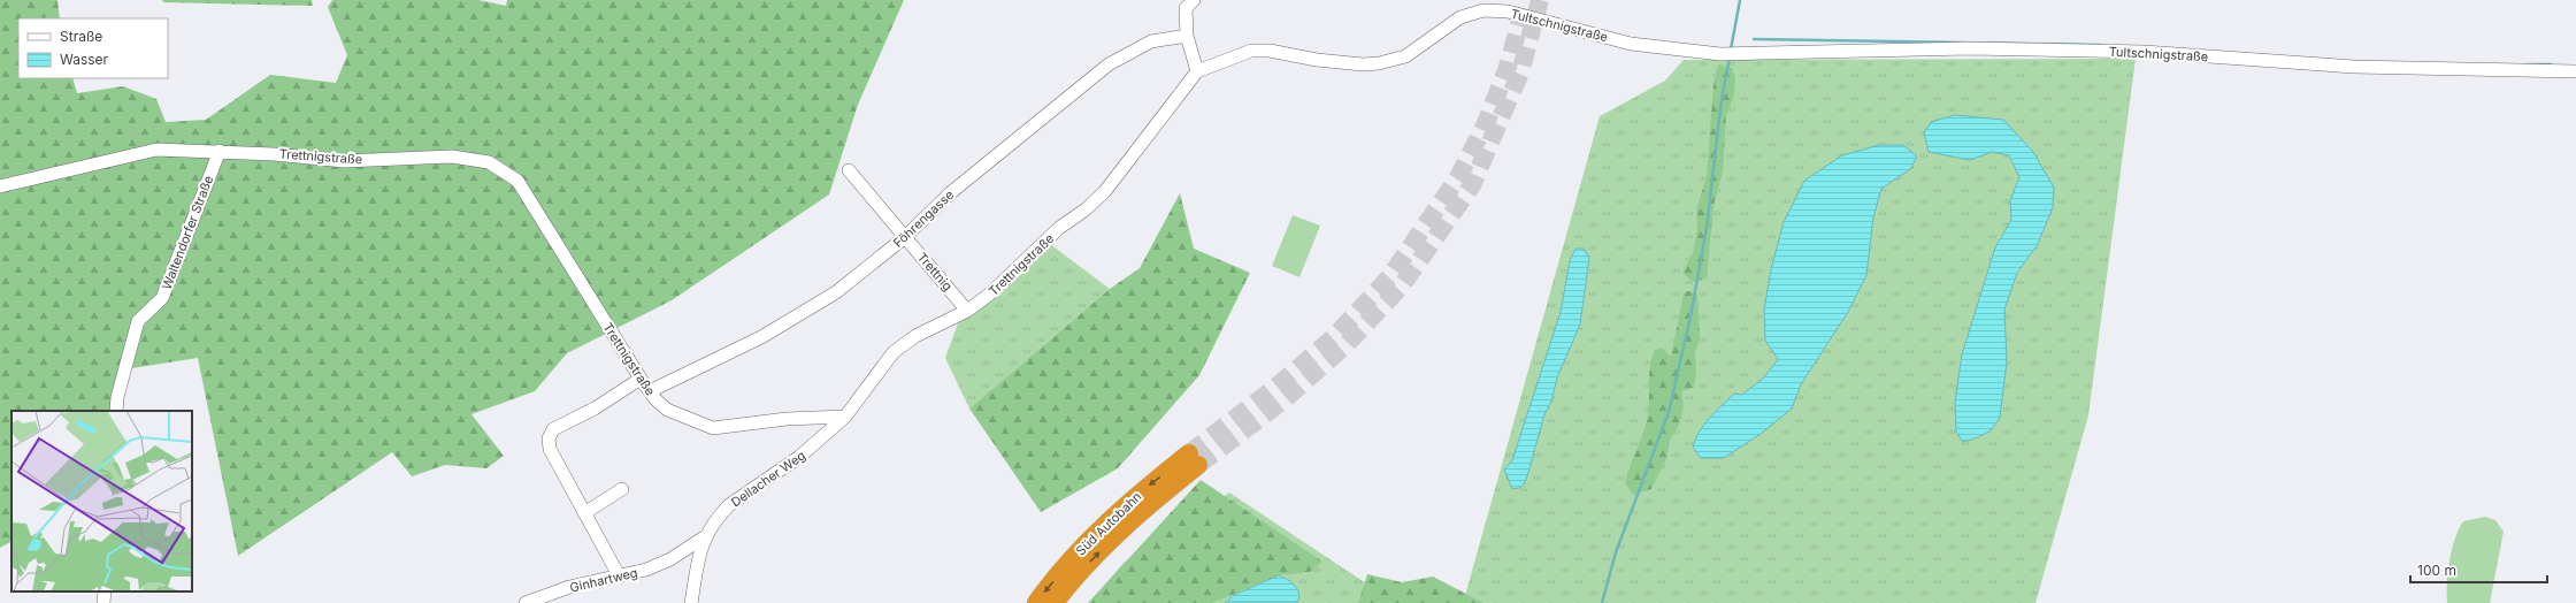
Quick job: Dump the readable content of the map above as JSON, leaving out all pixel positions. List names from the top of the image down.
{
  "streets": {
    "highway": ["Süd Autobahn"],
    "street": [
      "Tultschnigstraße",
      "Trettnigstraße",
      "Föhrengasse",
      "Waltendorfer Straße",
      "Trettnig",
      "Dellacher Weg",
      "Ginhartweg"
    ]
  },
  "crossings": [
    ["Tultschnigstraße", "Trettnigstraße"],
    ["Trettnigstraße", "Föhrengasse"],
    ["Trettnigstraße", "Waltendorfer Straße"],
    ["Trettnigstraße", "Trettnig"],
    ["Trettnigstraße", "Dellacher Weg"],
    ["Föhrengasse", "Trettnig"],
    ["Dellacher Weg", "Ginhartweg"]
  ],
  "legend": ["Straße", "Wasser"],
  "scale_bar": "100 m"
}
